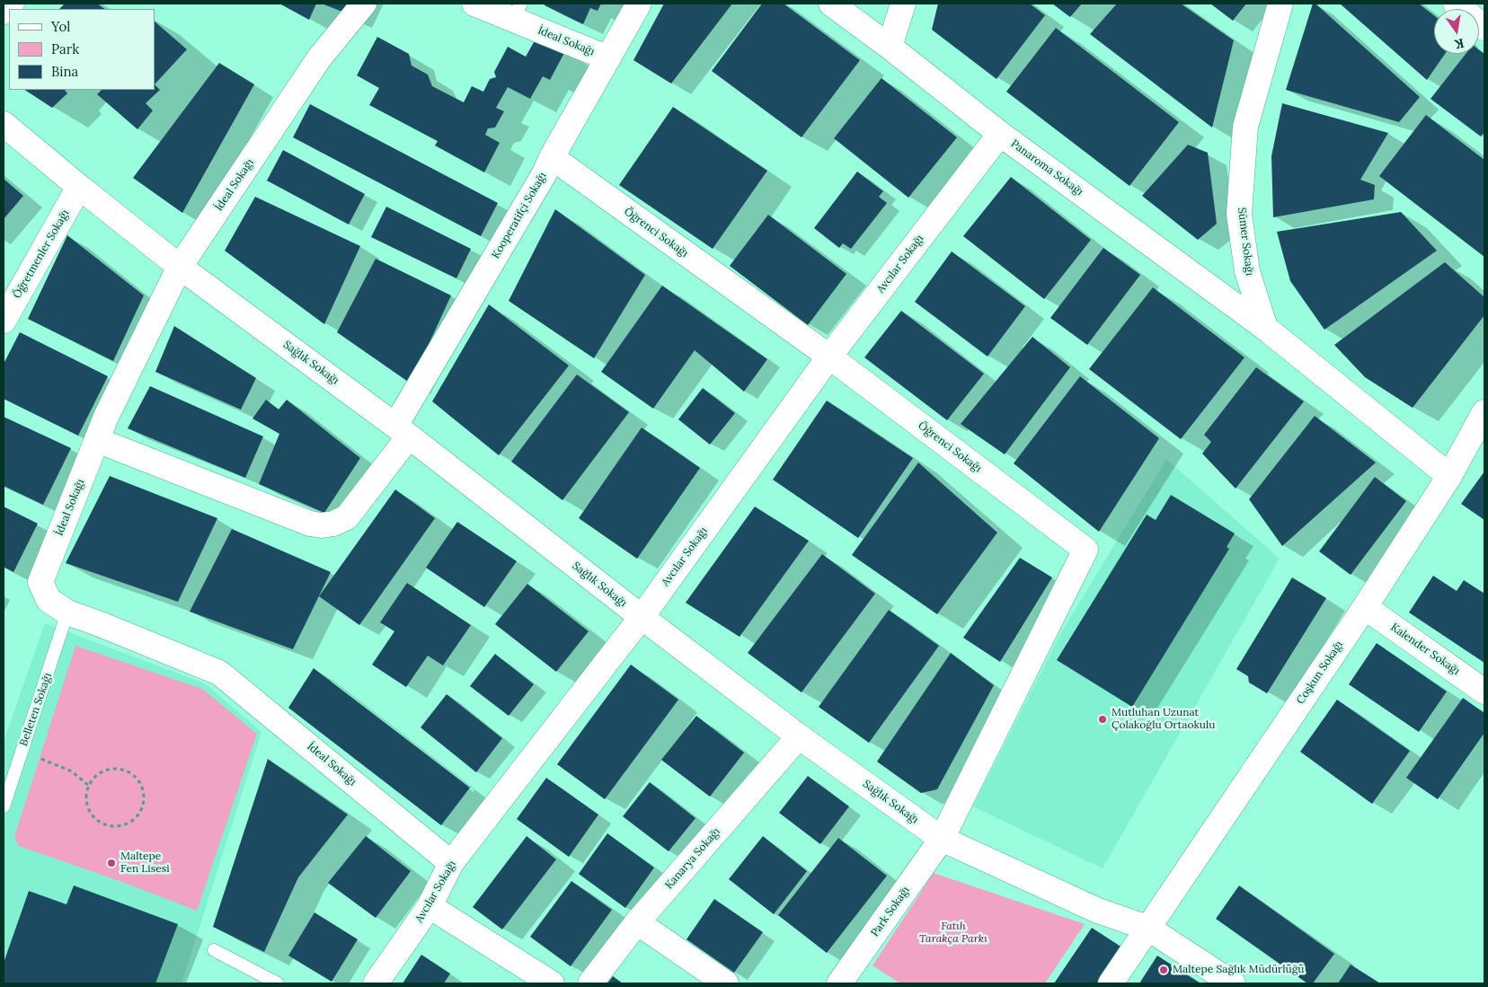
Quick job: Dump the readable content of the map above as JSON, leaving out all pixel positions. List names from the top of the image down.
{
  "streets": {
    "street": [
      "İdeal Sokağı",
      "Panaroma Sokağı",
      "Kooperatifçi Sokağı",
      "Öğrenci Sokağı",
      "Sümer Sokağı",
      "Öğretmenler Sokağı",
      "Avcılar Sokağı",
      "Sağlık Sokağı",
      "Kalender Sokağı",
      "Coşkun Sokağı",
      "Kanarya Sokağı",
      "Park Sokağı"
    ],
    "lane": ["Belleten Sokağı"]
  },
  "crossings": [
    ["İdeal Sokağı", "Kooperatifçi Sokağı"],
    ["İdeal Sokağı", "Avcılar Sokağı"],
    ["İdeal Sokağı", "Sağlık Sokağı"],
    ["İdeal Sokağı", "Belleten Sokağı"],
    ["Panaroma Sokağı", "Sümer Sokağı"],
    ["Panaroma Sokağı", "Avcılar Sokağı"],
    ["Kooperatifçi Sokağı", "Öğrenci Sokağı"],
    ["Kooperatifçi Sokağı", "Sağlık Sokağı"],
    ["Öğrenci Sokağı", "Avcılar Sokağı"],
    ["Öğrenci Sokağı", "Sağlık Sokağı"],
    ["Öğrenci Sokağı", "Park Sokağı"],
    ["Öğretmenler Sokağı", "Sağlık Sokağı"],
    ["Avcılar Sokağı", "Sağlık Sokağı"],
    ["Sağlık Sokağı", "Coşkun Sokağı"],
    ["Sağlık Sokağı", "Kanarya Sokağı"],
    ["Sağlık Sokağı", "Park Sokağı"],
    ["Kalender Sokağı", "Coşkun Sokağı"]
  ],
  "parks": ["Fatıh Tarakça Parkı"],
  "places": ["Mutluhan Uzunat Çolakoğlu Ortaokulu", "Maltepe Fen Lisesi", "Maltepe Sağlık Müdürlüğü"],
  "legend": ["Yol", "Park", "Bina"],
  "north": "bottom"
}
